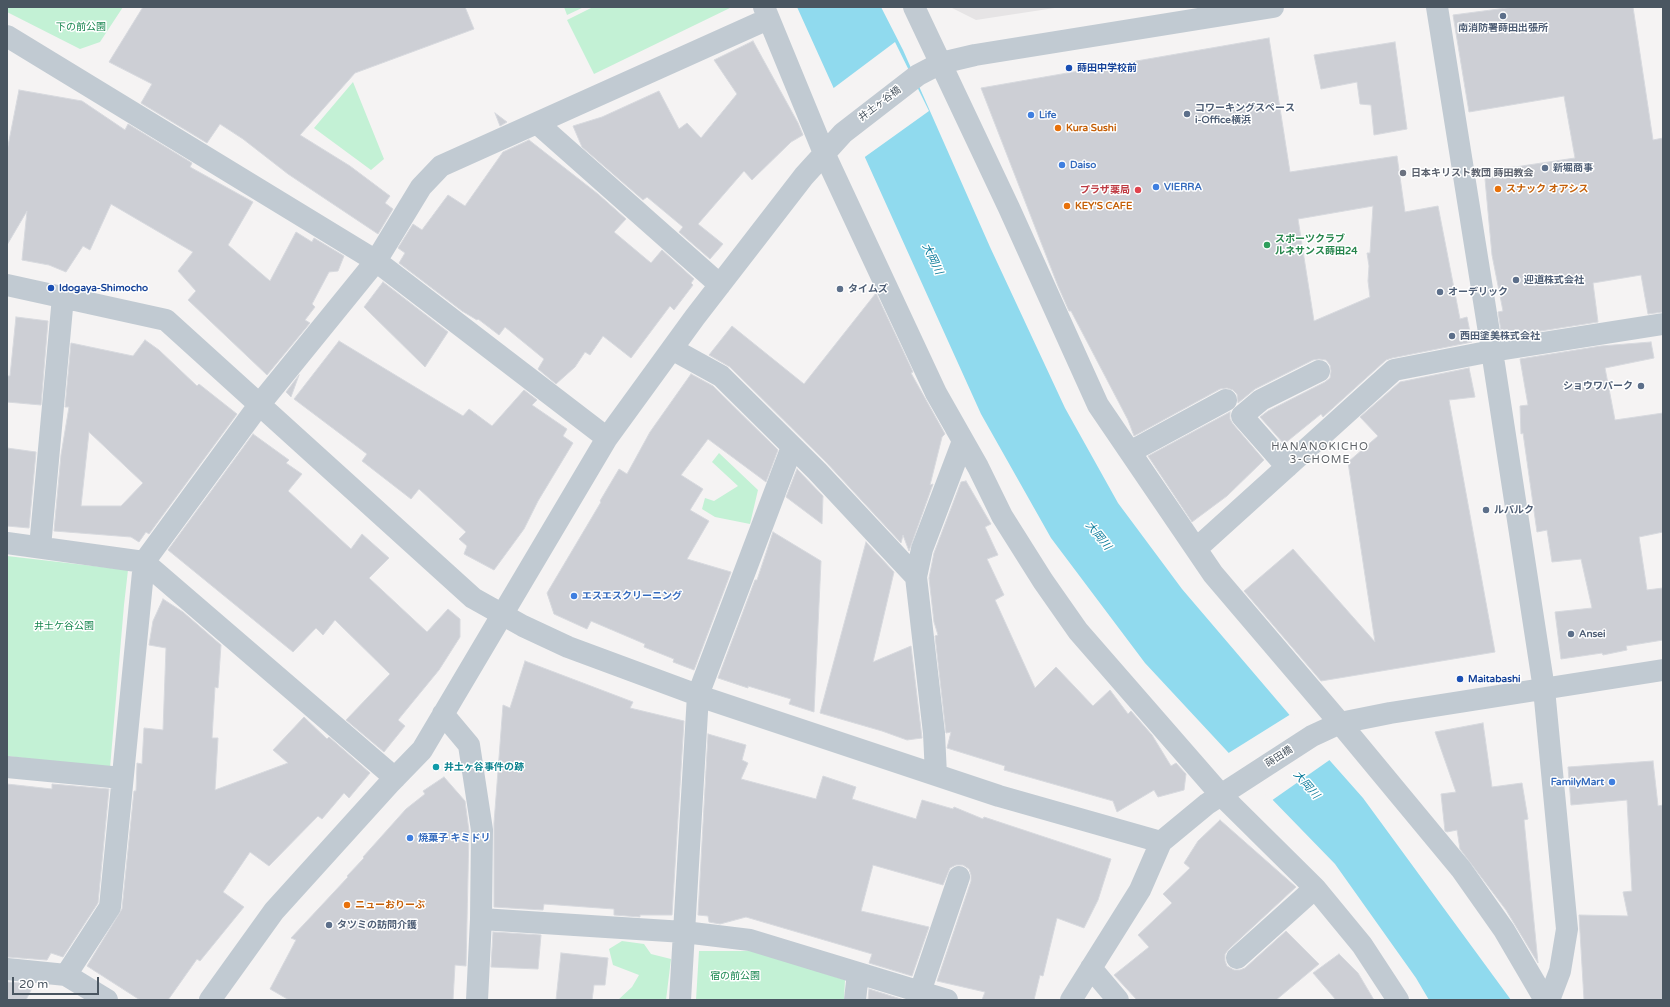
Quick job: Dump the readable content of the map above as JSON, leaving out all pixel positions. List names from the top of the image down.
{
  "streets": {
    "street": ["井土ヶ谷橋", "蒔田橋"]
  },
  "districts": ["HANANOKICHO 3-CHOME"],
  "water": ["大岡川"],
  "parks": ["下の前公園", "井土ケ谷公園", "宿の前公園"],
  "places": [
    "南消防署蒔田出張所",
    "蒔田中学校前",
    "コワーキングスペース i-Office横浜",
    "Life",
    "Kura Sushi",
    "Daiso",
    "新堀商事",
    "日本キリスト教団 蒔田教会",
    "VIERRA",
    "スナック オアシス",
    "プラザ薬局",
    "KEY'S CAFE",
    "スポーツクラブ ルネサンス蒔田24",
    "迎道株式会社",
    "Idogaya-Shimocho",
    "タイムズ",
    "オーデリック",
    "西田塗美株式会社",
    "ショウワパーク",
    "ルパルク",
    "エスエスクリーニング",
    "Ansei",
    "Maitabashi",
    "井土ヶ谷事件の跡",
    "FamilyMart",
    "焼菓子 キミドリ",
    "ニューおりーぶ",
    "タツミの訪問介護"
  ],
  "scale_bar": "20 m"
}
